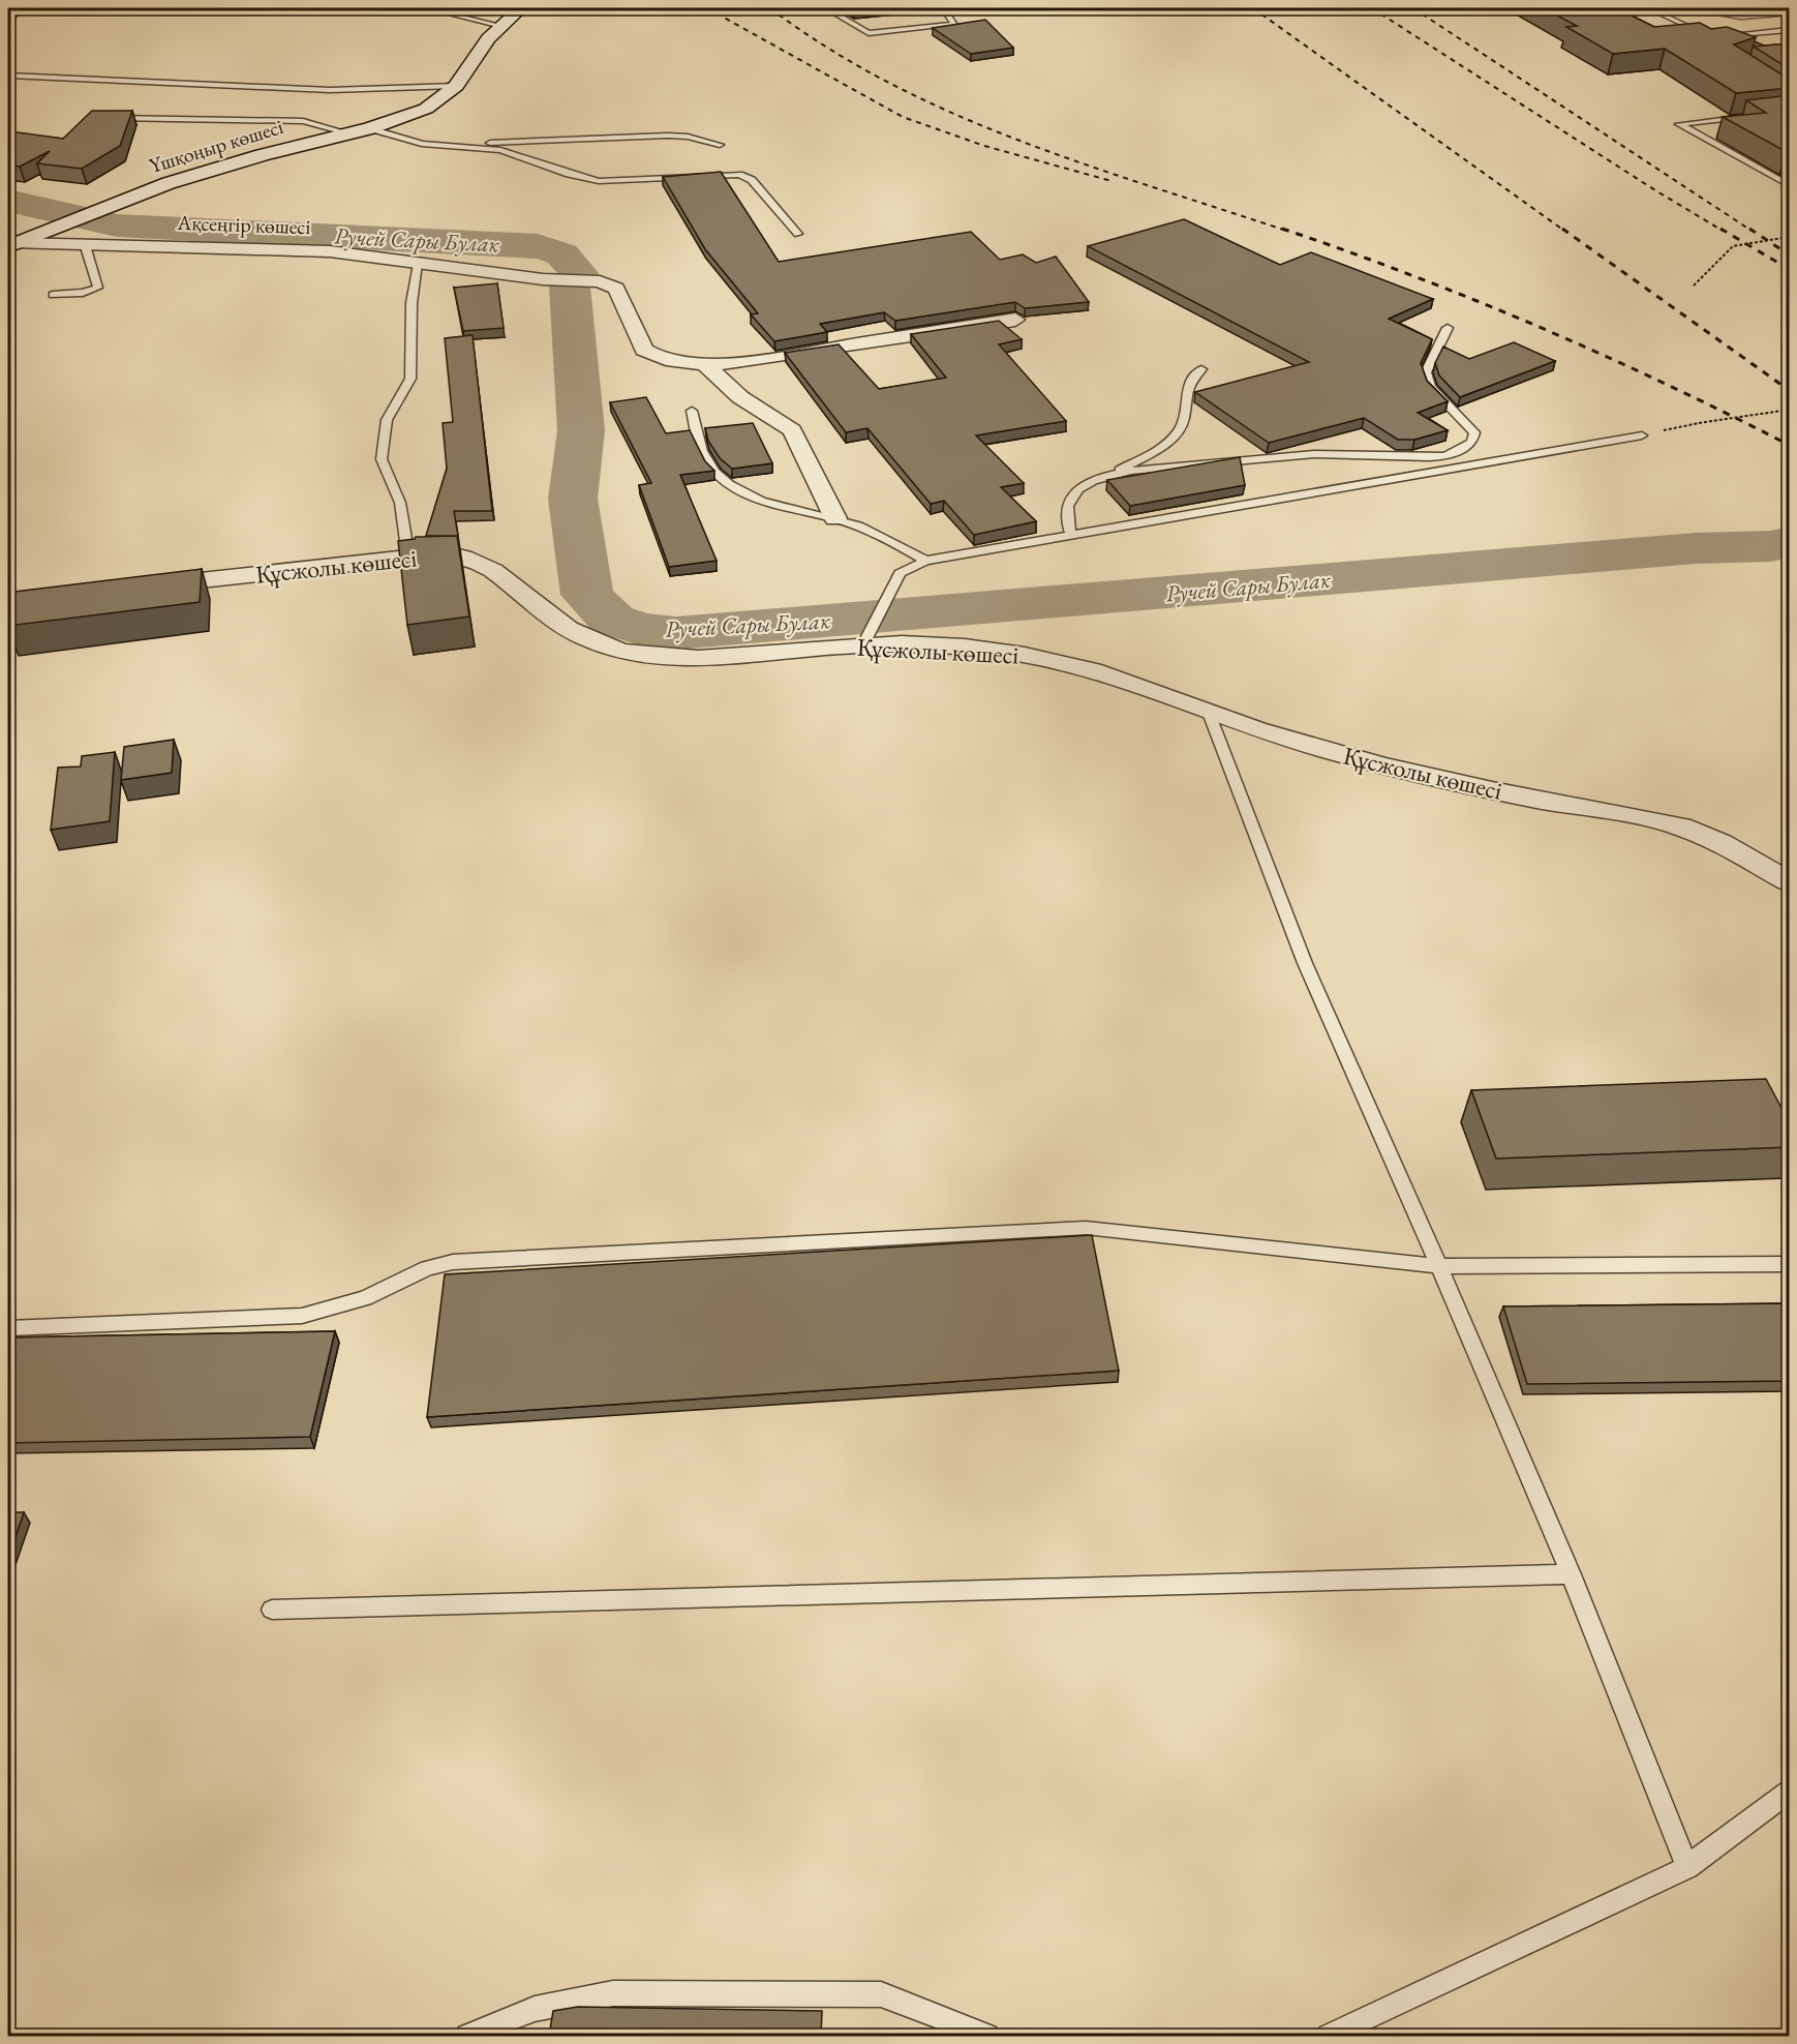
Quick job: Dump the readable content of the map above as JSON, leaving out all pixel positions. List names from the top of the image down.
{
  "streets": {
    "main road": ["Үшқоңыр көшесі"],
    "street": ["Ақсеңгір көшесі", "Құсжолы көшесі"]
  },
  "crossings": [
    ["Үшқоңыр көшесі", "Ақсеңгір көшесі"]
  ],
  "water": ["Ручей Сары Булак"]
}
